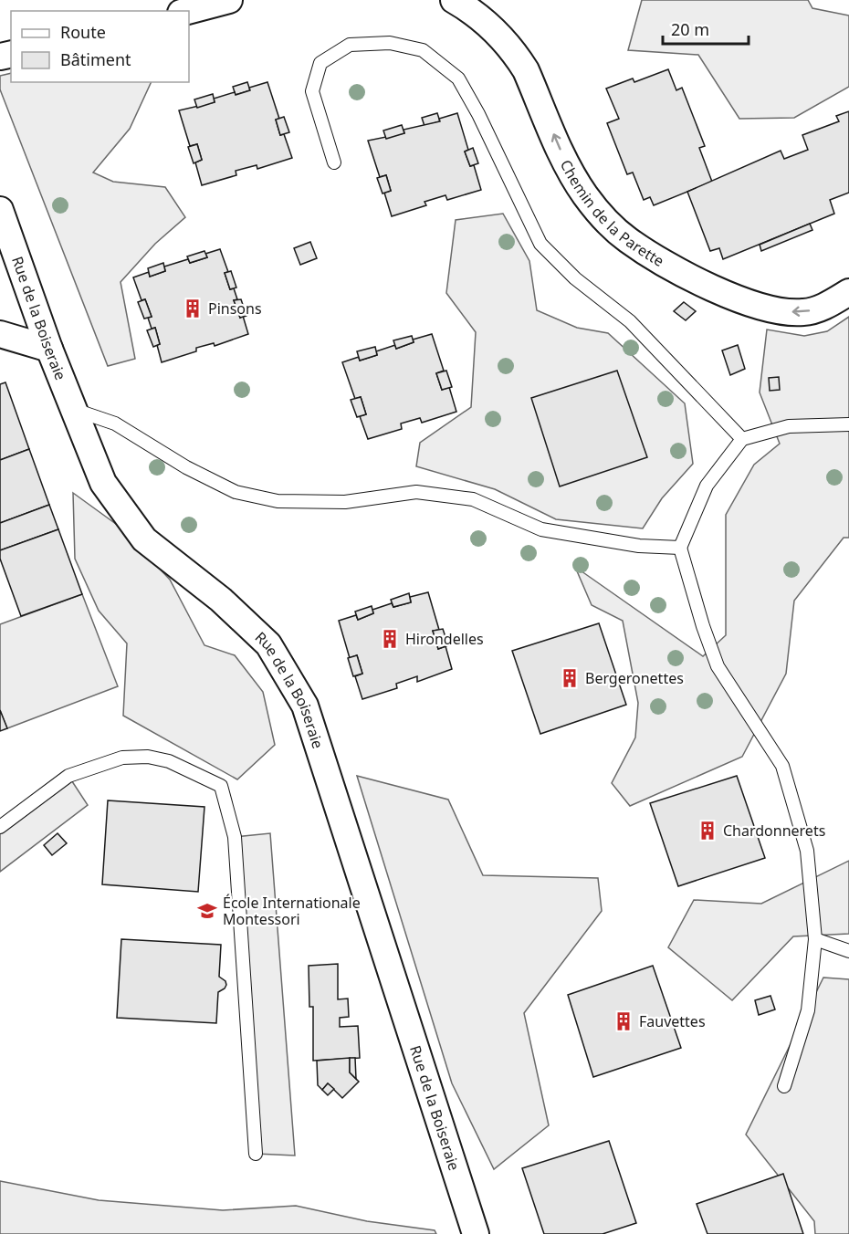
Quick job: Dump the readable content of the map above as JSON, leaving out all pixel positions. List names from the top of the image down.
{
  "streets": {
    "street": ["Chemin de la Parette", "Rue de la Boiseraie"]
  },
  "one_way": ["Chemin de la Parette"],
  "places": {
    "building": [
      "Pinsons",
      "Hirondelles",
      "Bergeronettes",
      "Chardonnerets",
      "Fauvettes"
    ],
    "school or university": ["École Internationale Montessori"]
  },
  "legend": ["Route", "Bâtiment"],
  "scale_bar": "20 m"
}
